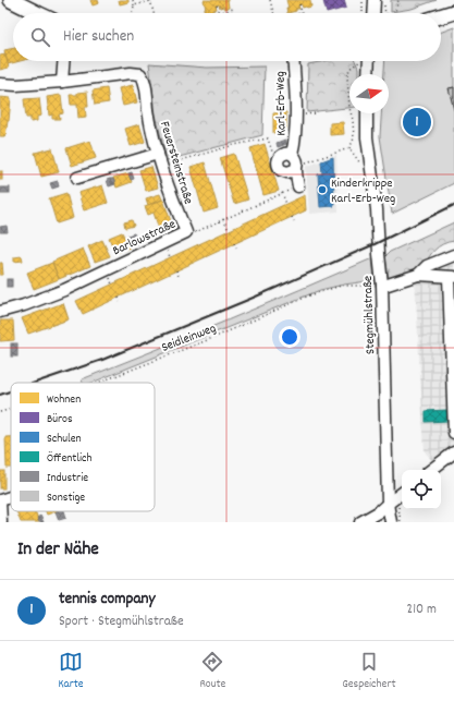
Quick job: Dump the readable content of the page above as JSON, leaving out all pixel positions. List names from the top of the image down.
{
  "streets": {
    "street": [
      "Karl-Erb-Weg",
      "Feuersteinstraße",
      "Barlowstraße",
      "Stegmühlstraße"
    ],
    "path": ["Seidleinweg"]
  },
  "crossings": [
    ["Karl-Erb-Weg", "Barlowstraße"],
    ["Feuersteinstraße", "Barlowstraße"],
    ["Stegmühlstraße", "Seidleinweg"]
  ],
  "places": ["Kinderkrippe Karl-Erb-Weg"],
  "legend": [
    "Wohnen",
    "Büros",
    "Schulen",
    "Öffentlich",
    "Industrie",
    "Sonstige"
  ],
  "north": "right",
  "page": {
    "search": "Hier suchen",
    "pins": "1",
    "heading": "In der Nähe",
    "list": [
      {
        "mark": "1",
        "name": "tennis company",
        "note": "Sport · Stegmühlstraße",
        "value": "210 m"
      }
    ],
    "nav": ["Karte", "Route", "Gespeichert"]
  }
}
